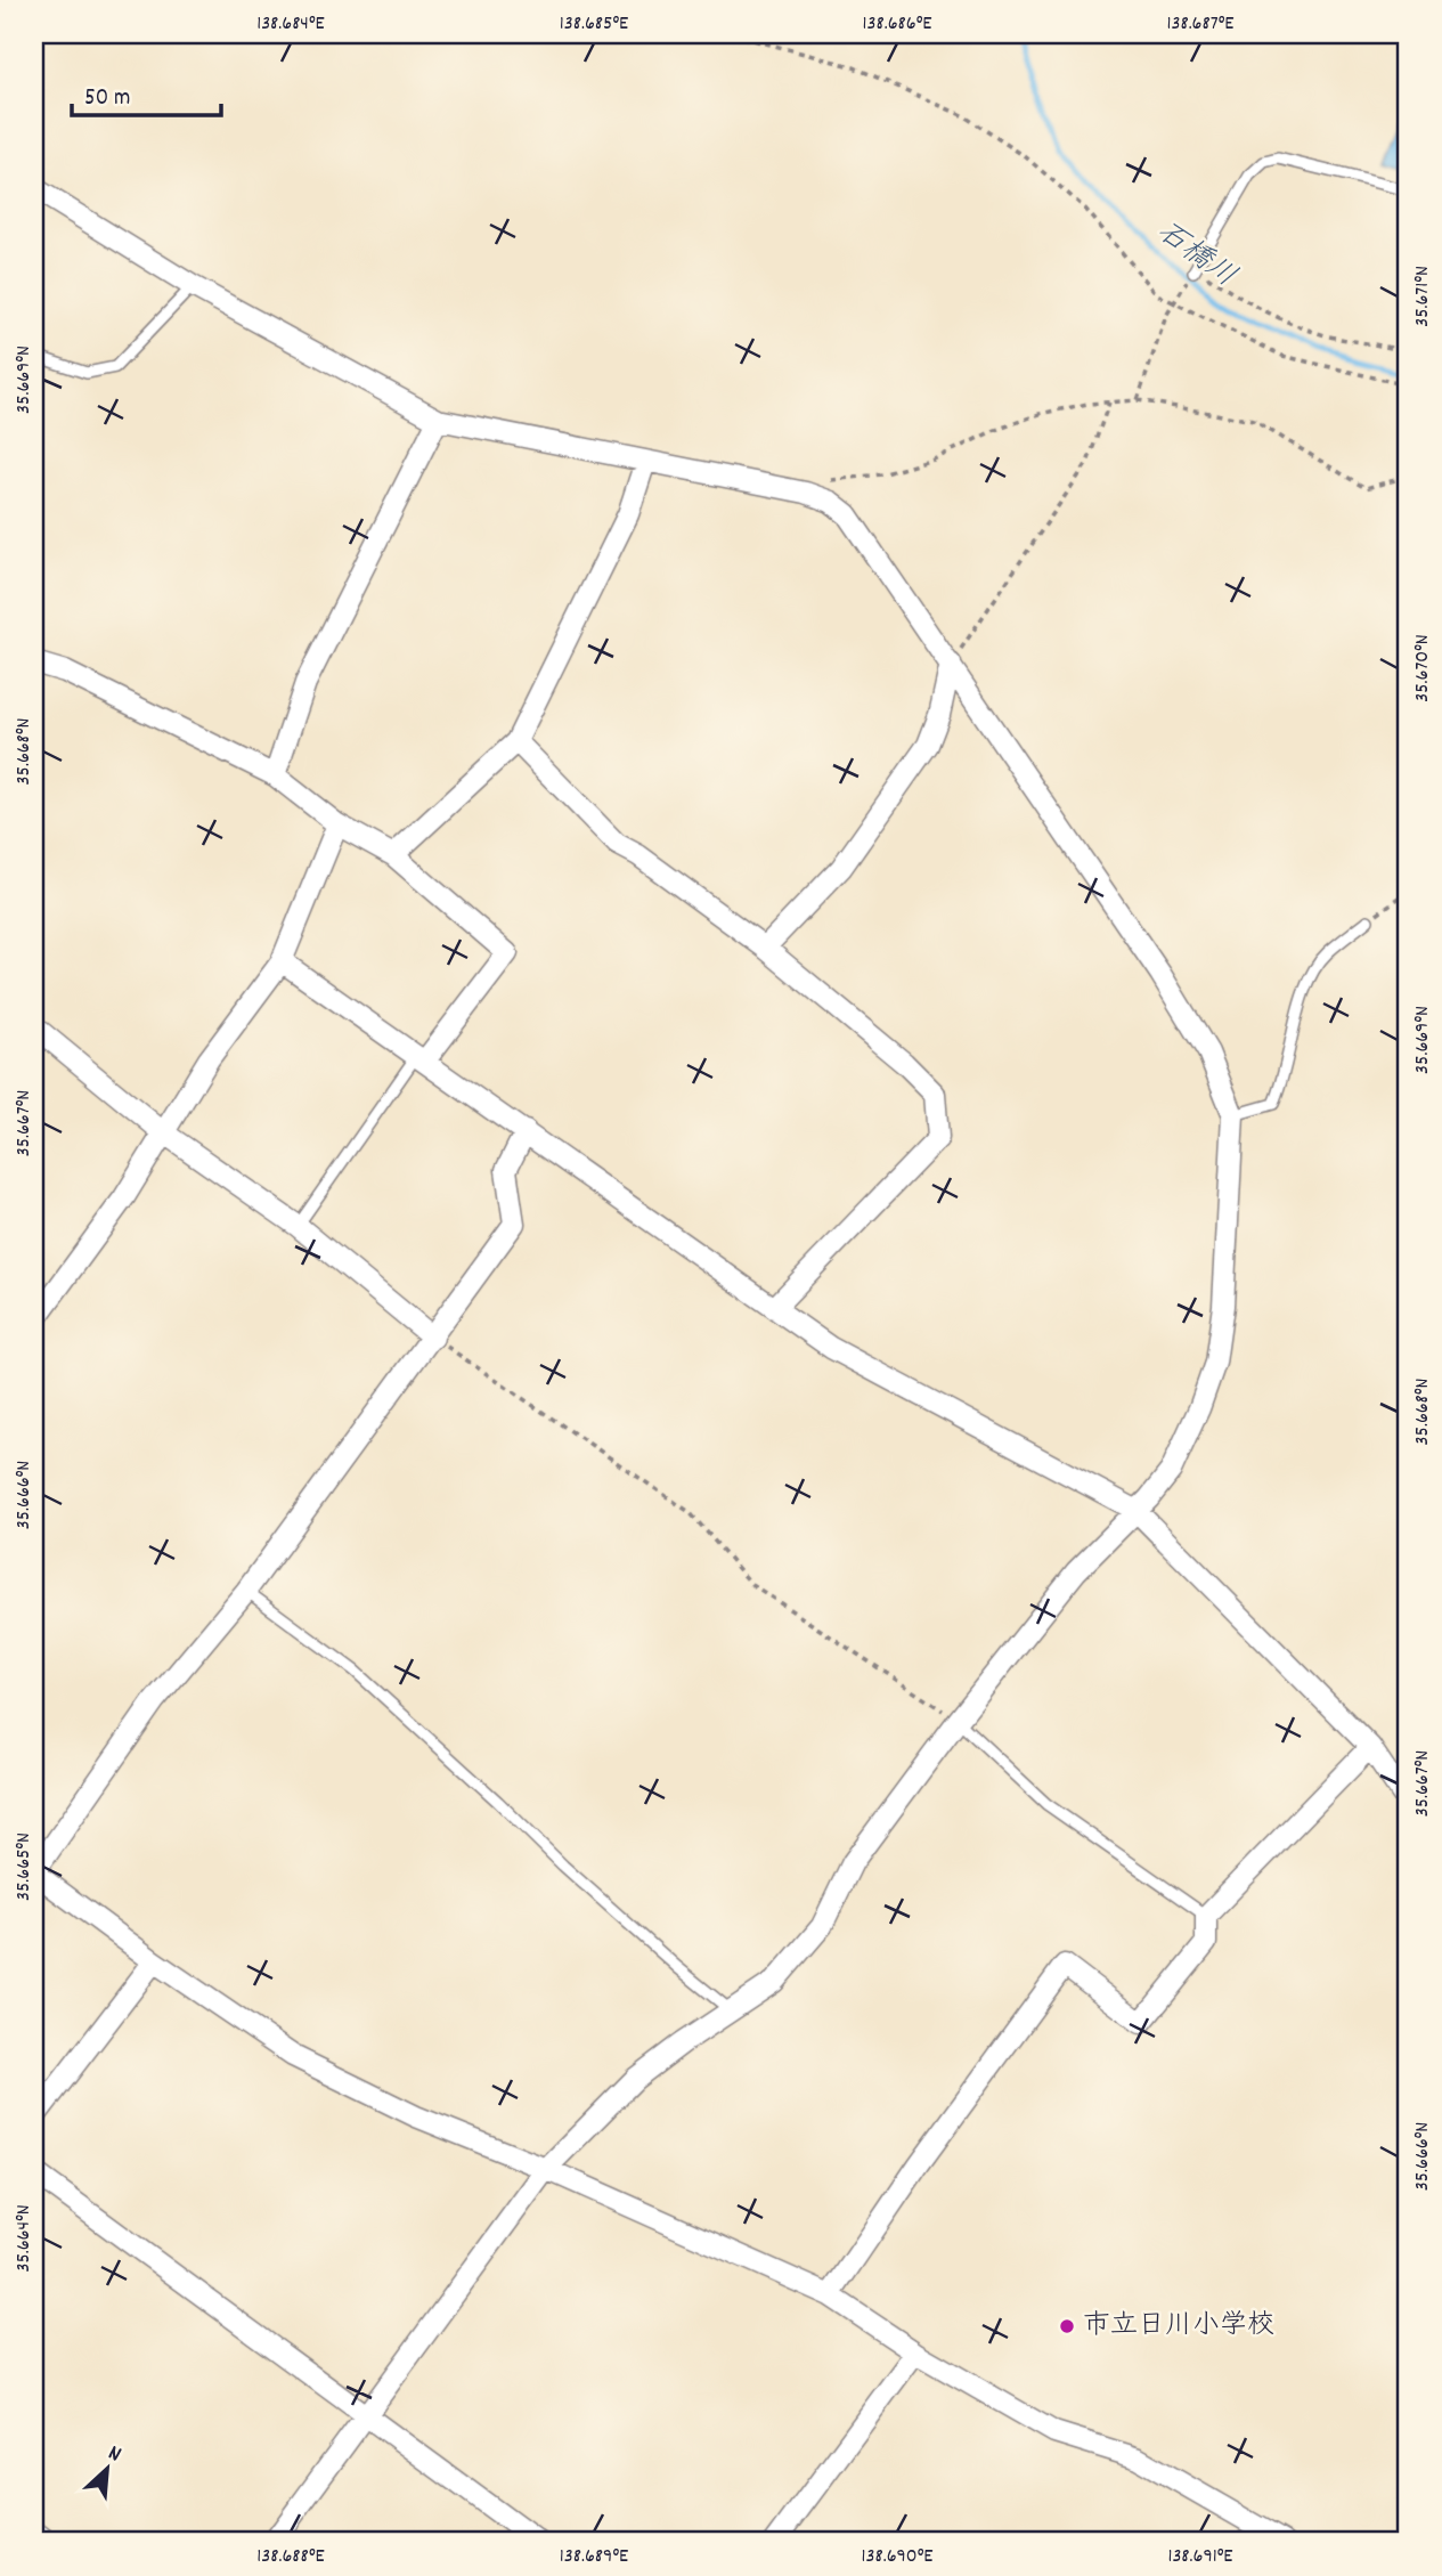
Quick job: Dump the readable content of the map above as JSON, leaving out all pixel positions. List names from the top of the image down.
{
  "water": ["石橋川"],
  "places": ["市立日川小学校"],
  "scale_bar": "50 m",
  "north": "top right",
  "coordinates": [
    "138.684°E",
    "138.685°E",
    "138.686°E",
    "138.687°E",
    "35.671°N",
    "35.669°N",
    "35.670°N",
    "35.668°N",
    "35.667°N",
    "35.666°N",
    "35.665°N",
    "35.664°N",
    "138.688°E",
    "138.689°E",
    "138.690°E",
    "138.691°E"
  ]
}
